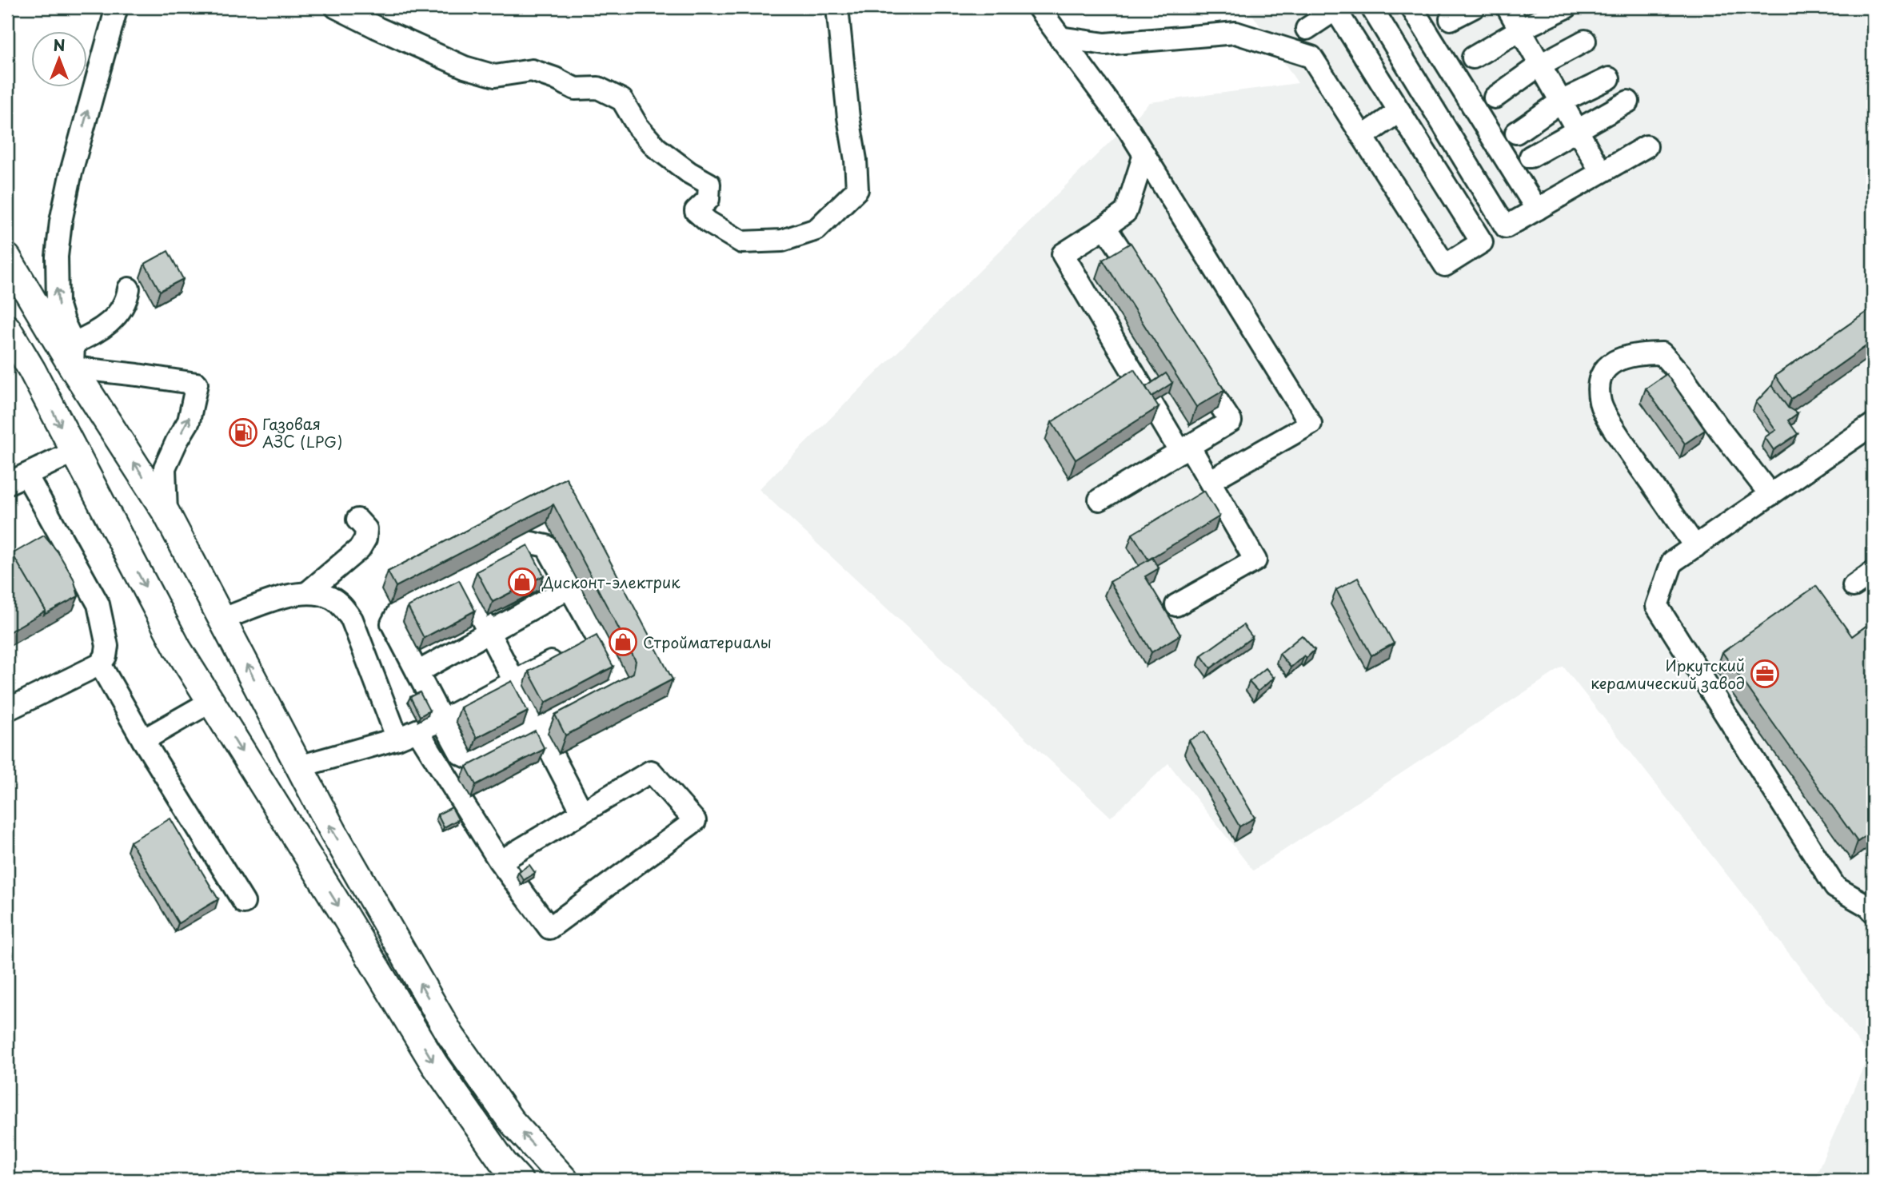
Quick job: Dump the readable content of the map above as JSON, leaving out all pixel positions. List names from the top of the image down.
{
  "places": {
    "fuel station": ["Газовая АЗС (LPG)"],
    "shop": ["Дисконт-электрик", "Стройматериалы"],
    "office": ["Иркутский керамический завод"]
  },
  "north": "top"
}
